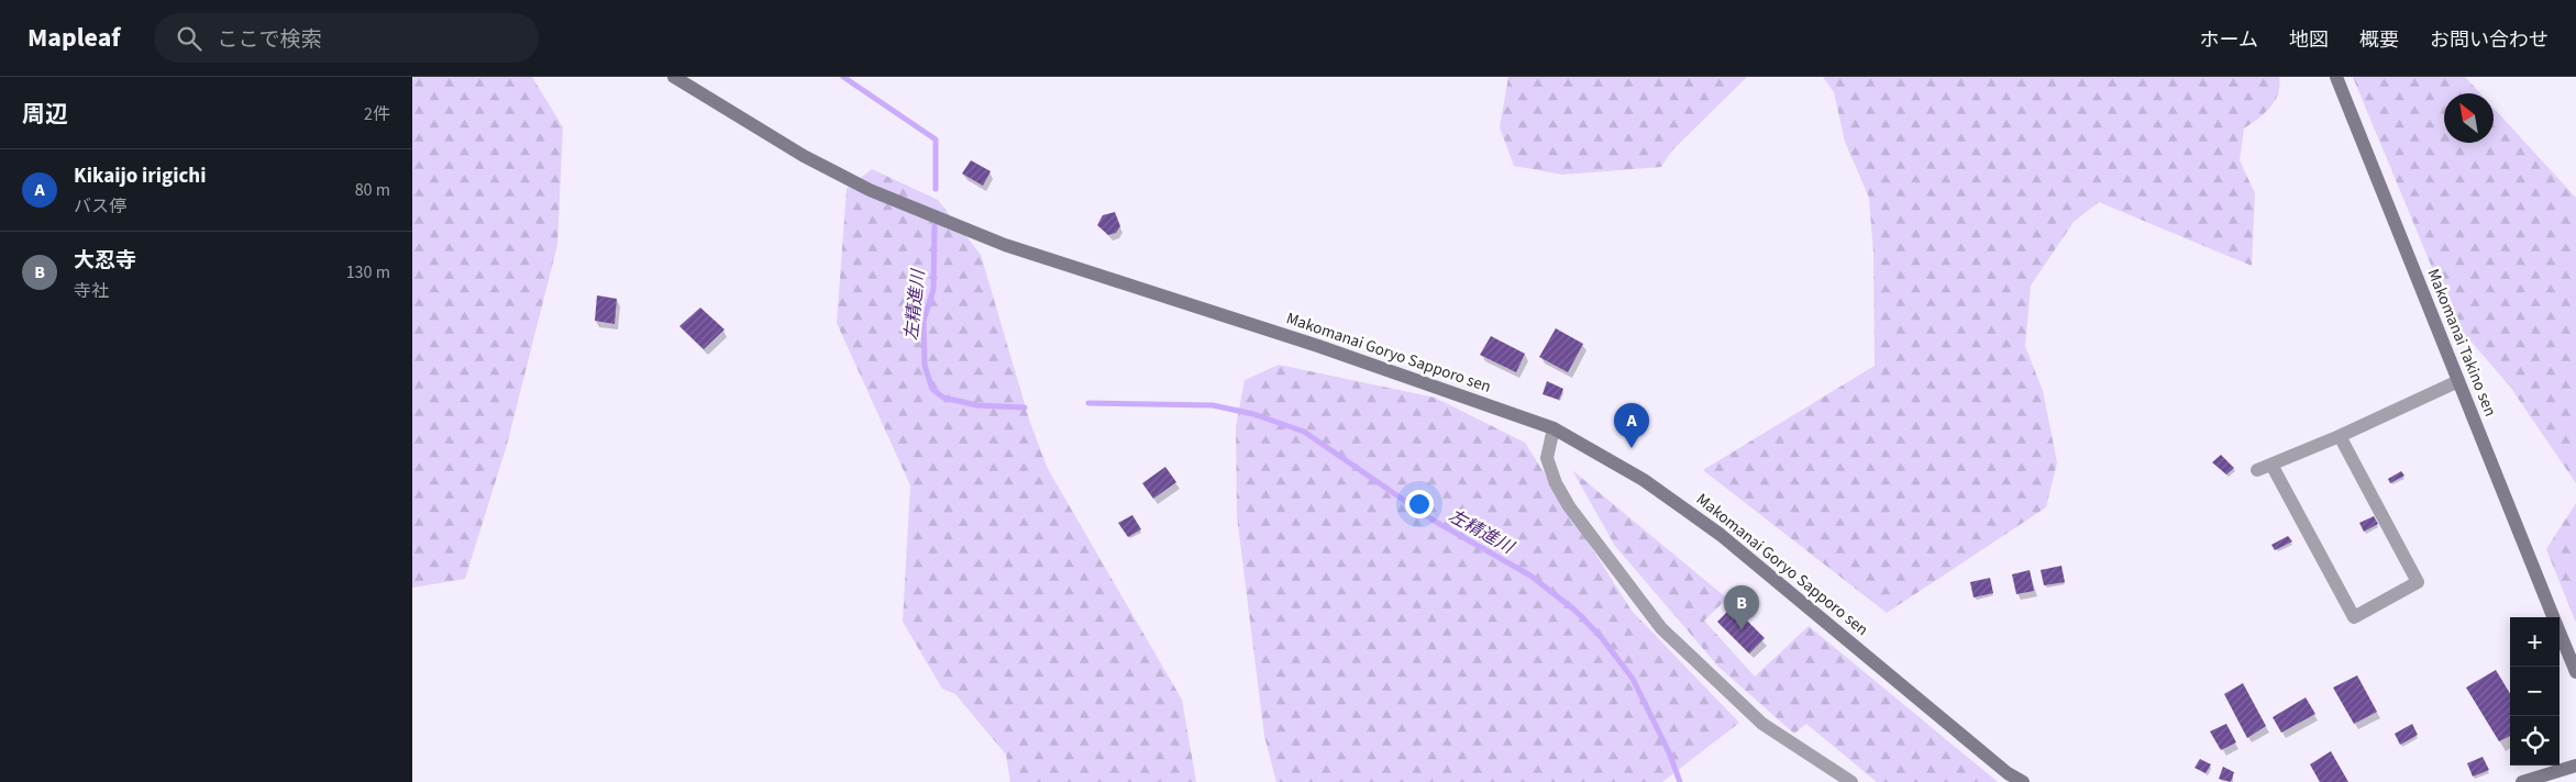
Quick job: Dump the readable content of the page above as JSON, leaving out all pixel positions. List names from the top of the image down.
{
  "streets": {
    "main road": ["Makomanai Takino sen", "Makomanai Goryo Sapporo sen"]
  },
  "water": ["左精進川"],
  "north": "top left",
  "page": {
    "header": "Mapleaf",
    "search": "ここで検索",
    "nav": [
      "ホーム",
      "地図",
      "概要",
      "お問い合わせ"
    ],
    "heading": ["周辺", "2件"],
    "list": [
      {
        "mark": "A",
        "name": "Kikaijo irigichi",
        "note": "バス停",
        "value": "80 m"
      },
      {
        "mark": "B",
        "name": "大忍寺",
        "note": "寺社",
        "value": "130 m"
      }
    ],
    "pins": ["A", "B"],
    "map_buttons": ["+", "−"]
  }
}
